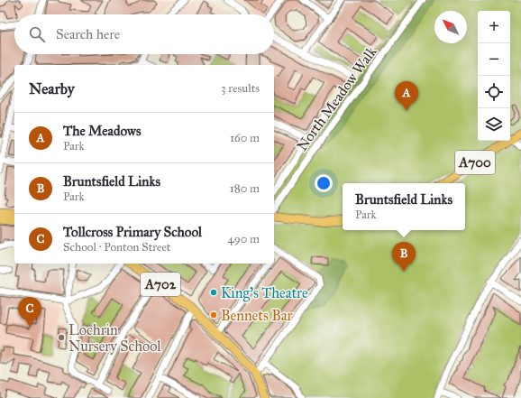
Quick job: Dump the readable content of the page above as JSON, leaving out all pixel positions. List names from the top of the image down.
{
  "streets": {
    "main road": ["A700", "A702"],
    "street": ["North Meadow Walk"]
  },
  "places": ["King's Theatre", "Bennets Bar", "Lochrin Nursery School"],
  "north": "top left",
  "page": {
    "map_buttons": ["+", "−"],
    "search": "Search here",
    "heading": ["Nearby", "3 results"],
    "pins": ["A", "B", "C"],
    "list": [
      {
        "mark": "A",
        "name": "The Meadows",
        "note": "Park",
        "value": "160 m"
      },
      {
        "mark": "B",
        "name": "Bruntsfield Links",
        "note": "Park",
        "value": "180 m"
      },
      {
        "mark": "C",
        "name": "Tollcross Primary School",
        "note": "School · Ponton Street",
        "value": "490 m"
      }
    ],
    "popup": ["Bruntsfield Links", "Park"]
  }
}
